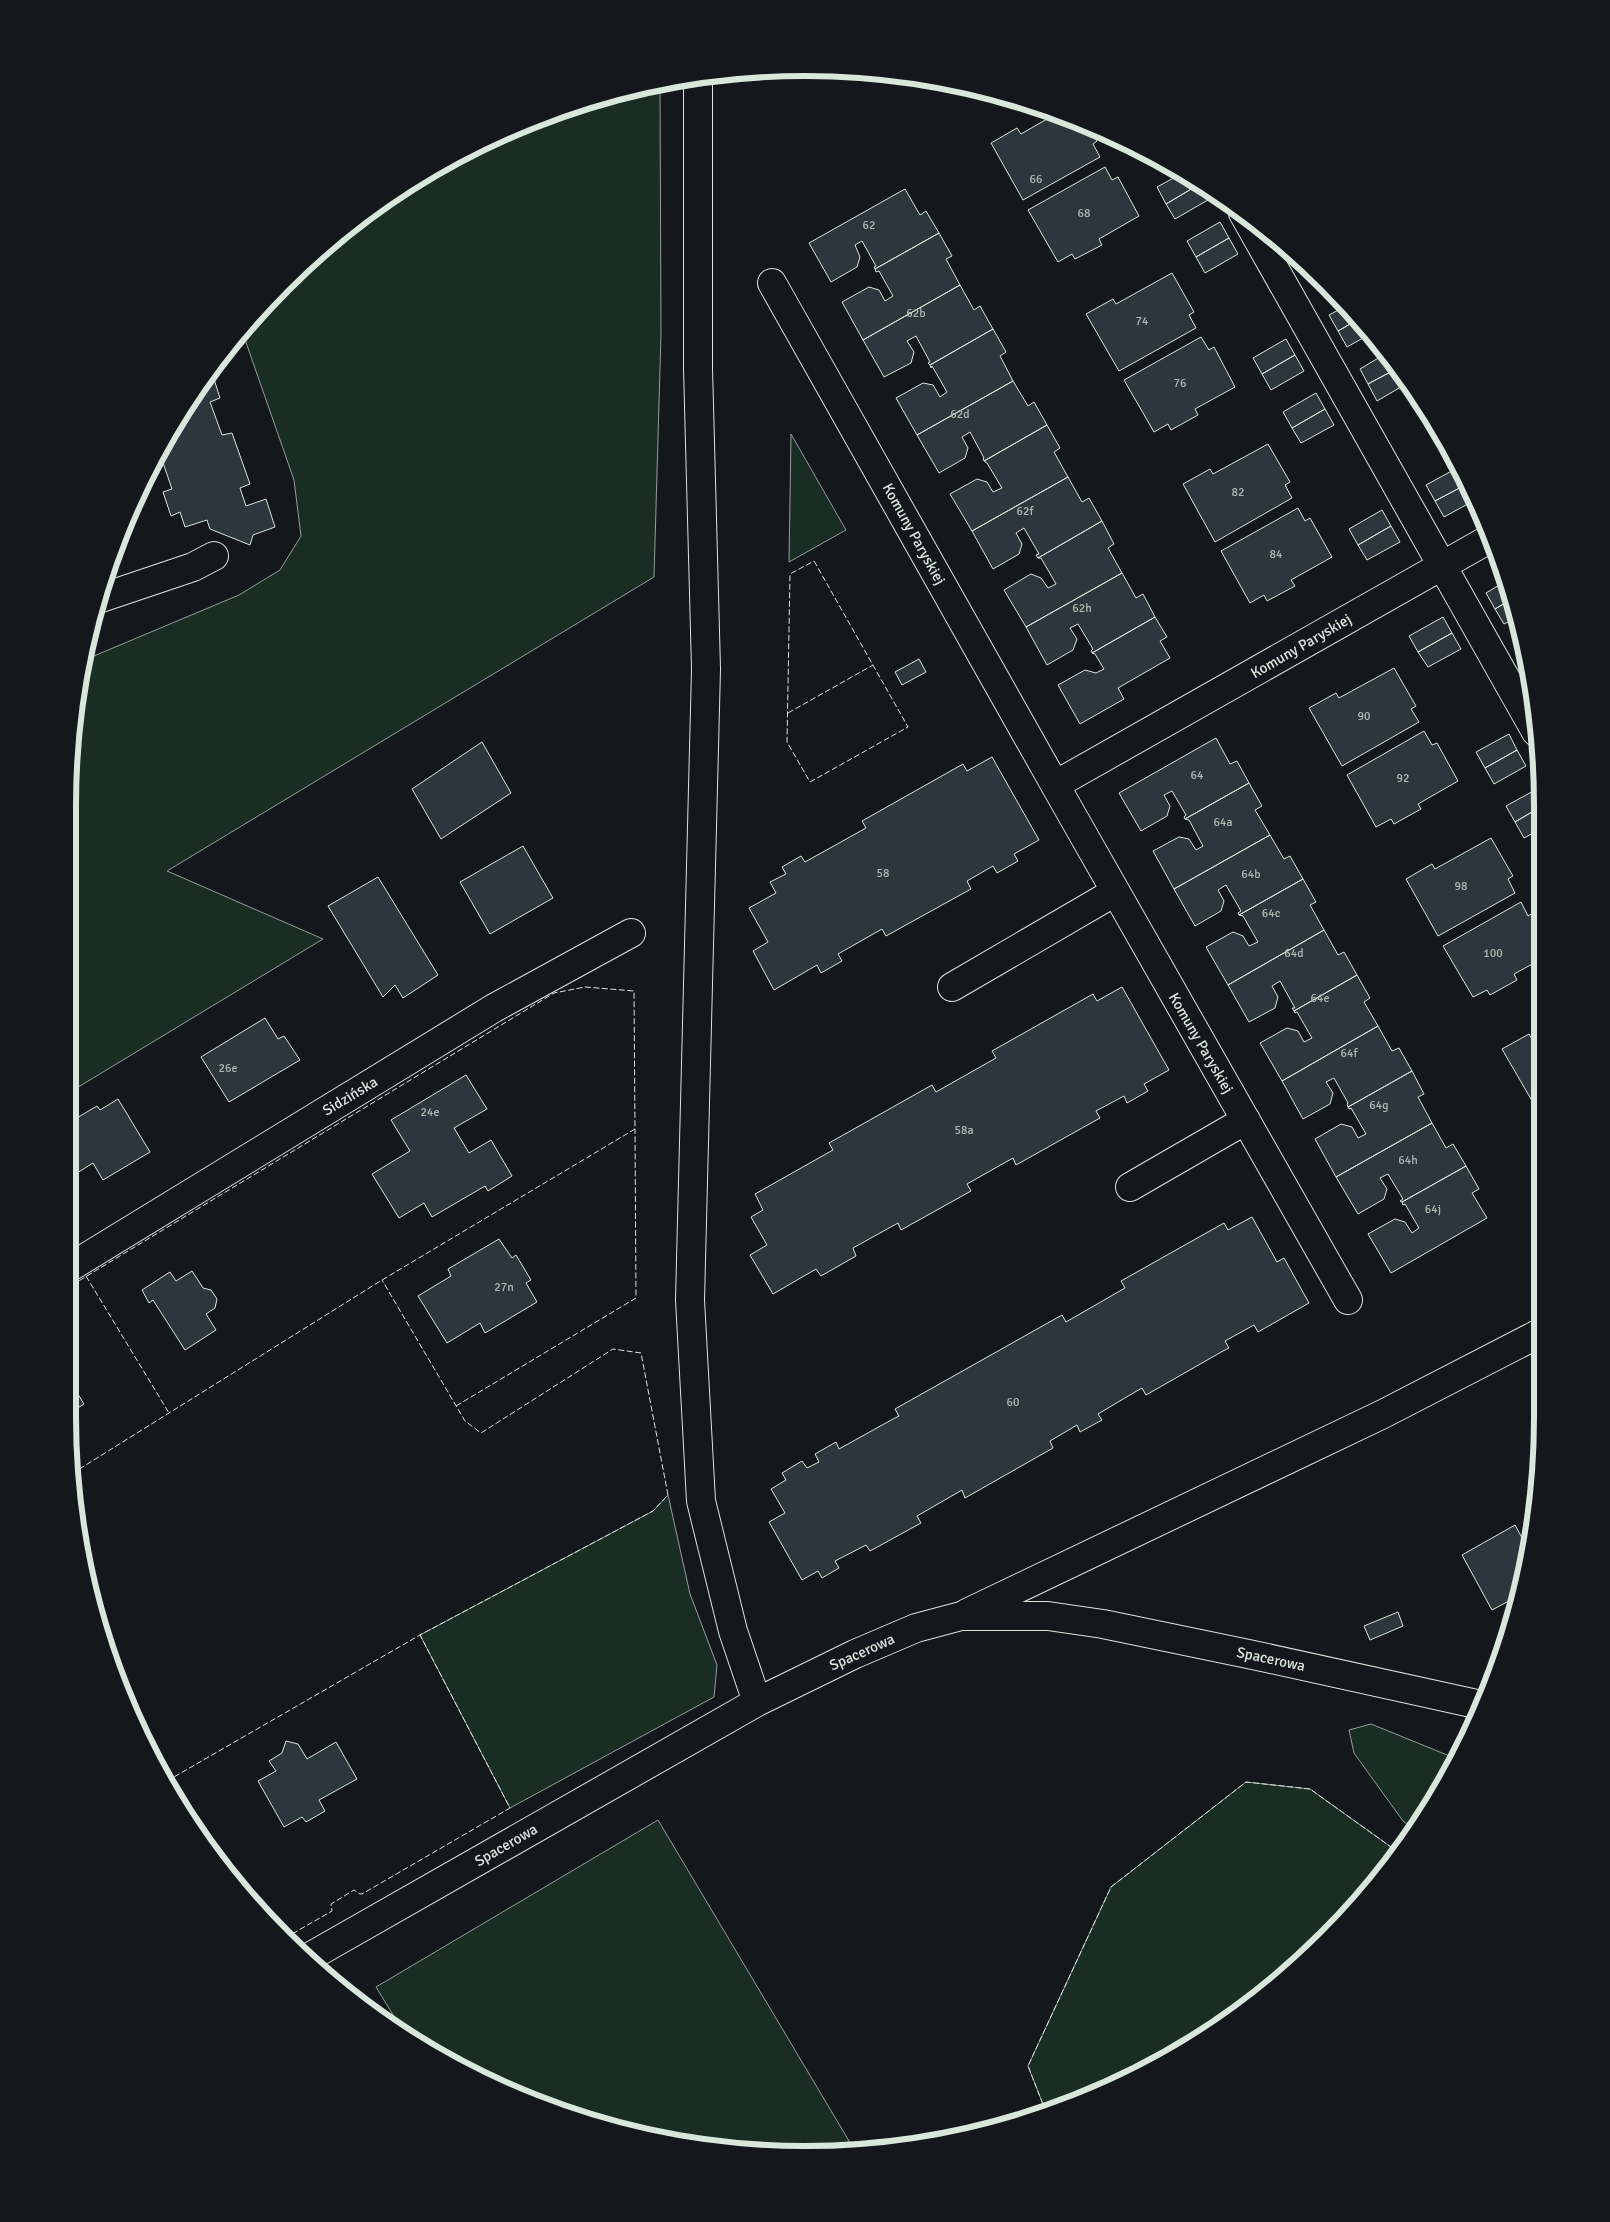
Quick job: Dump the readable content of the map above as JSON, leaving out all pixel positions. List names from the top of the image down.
{
  "streets": {
    "street": ["Komuny Paryskiej", "Sidzińska", "Spacerowa"]
  },
  "house_numbers": [
    "66",
    "68",
    "62",
    "62b",
    "74",
    "76",
    "62d",
    "82",
    "62f",
    "84",
    "62h",
    "90",
    "64",
    "92",
    "64a",
    "58",
    "64b",
    "98",
    "64c",
    "64d",
    "100",
    "64e",
    "64f",
    "26e",
    "64g",
    "24e",
    "58a",
    "64h",
    "64j",
    "27n",
    "60"
  ]
}
